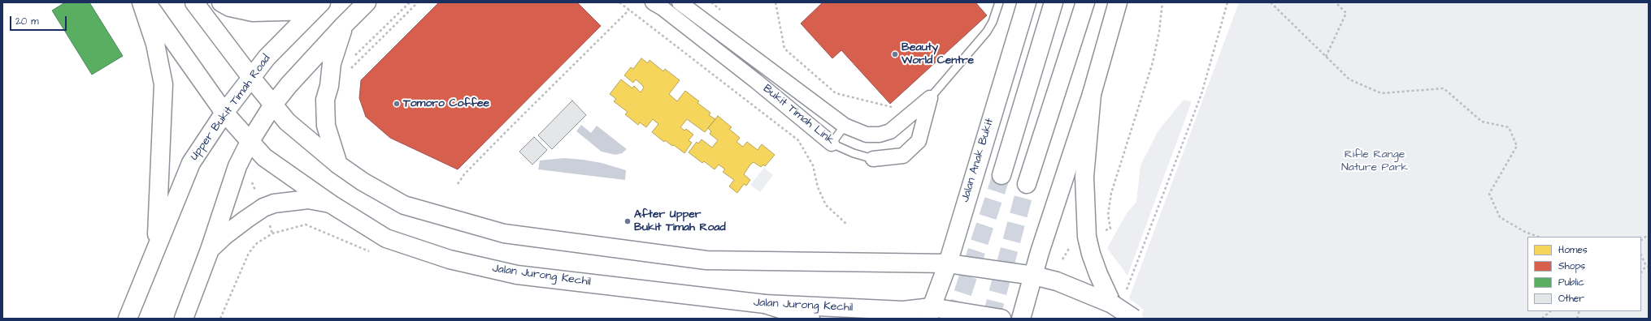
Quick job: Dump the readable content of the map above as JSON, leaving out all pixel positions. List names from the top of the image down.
{
  "streets": {
    "main road": ["Upper Bukit Timah Road", "Jalan Anak Bukit", "Jalan Jurong Kechil"],
    "street": ["Bukit Timah Link"]
  },
  "crossings": [
    ["Upper Bukit Timah Road", "Jalan Jurong Kechil"],
    ["Jalan Anak Bukit", "Jalan Jurong Kechil"]
  ],
  "parks": ["Rifle Range Nature Park"],
  "places": ["Beauty World Centre", "Tomoro Coffee", "After Upper Bukit Timah Road"],
  "legend": [
    "Homes",
    "Shops",
    "Public",
    "Other"
  ],
  "scale_bar": "20 m"
}
